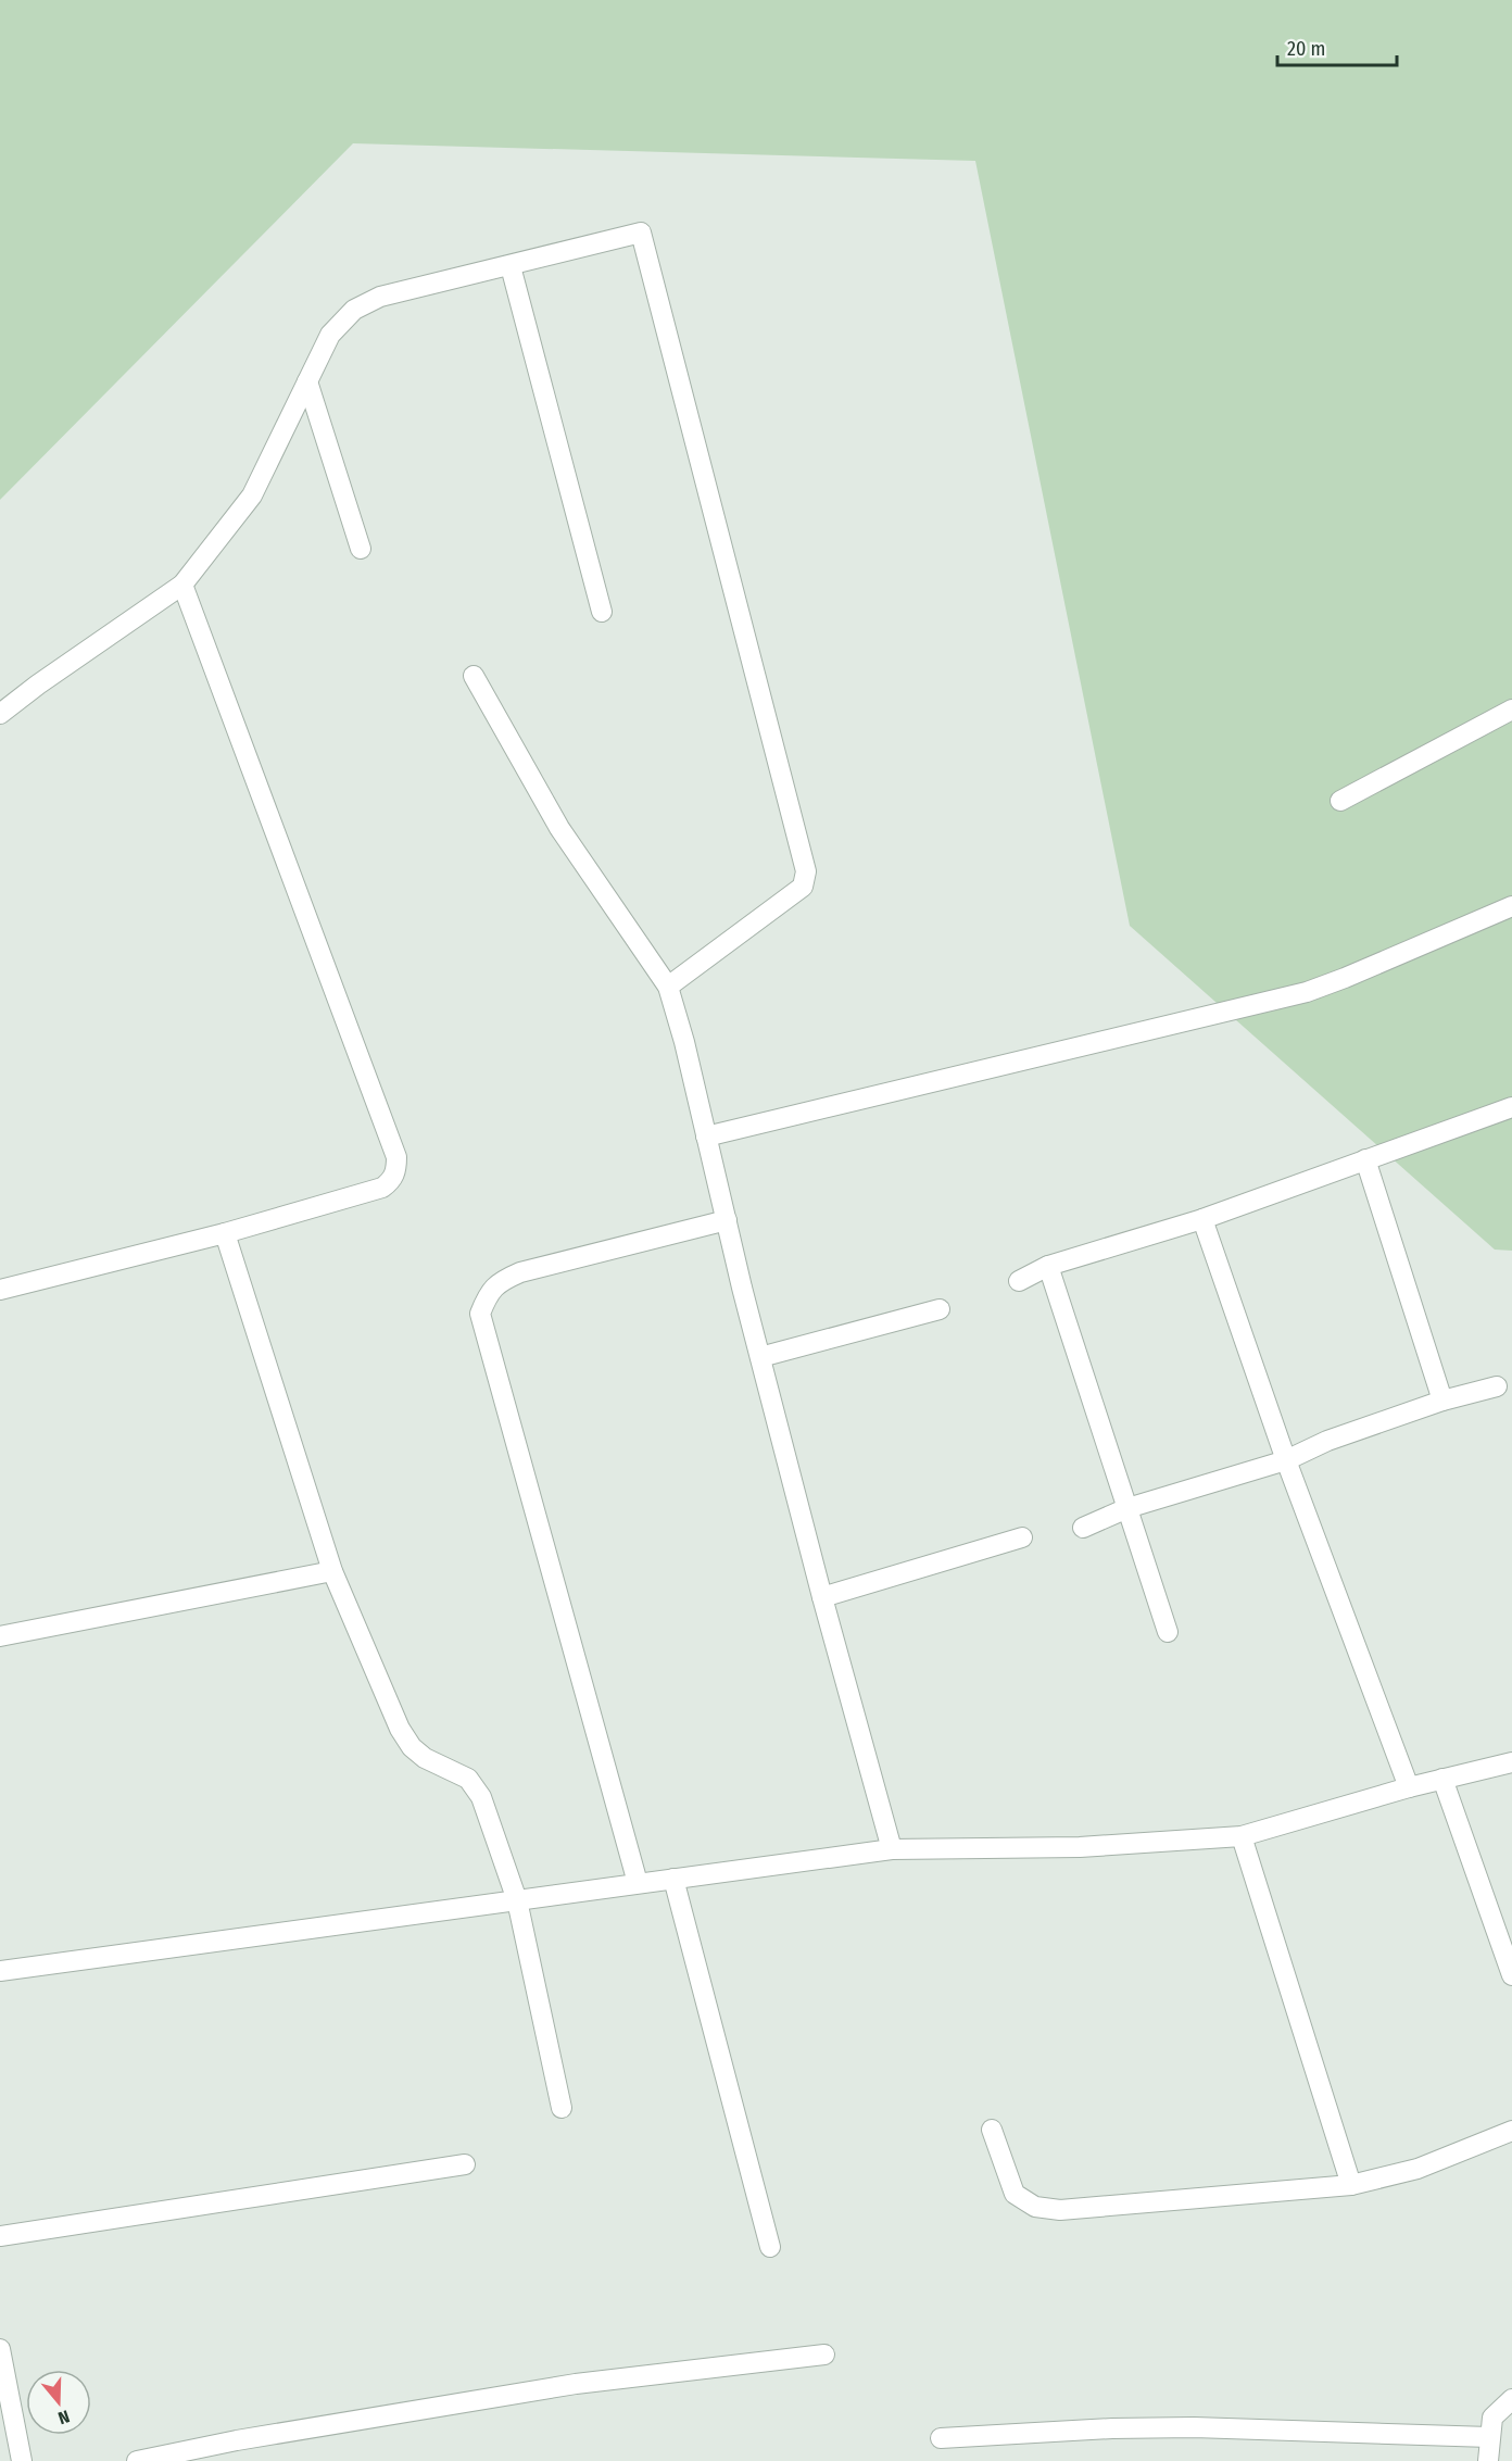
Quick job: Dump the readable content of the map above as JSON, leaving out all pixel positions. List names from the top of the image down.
{
  "scale_bar": "20 m",
  "north": "bottom"
}
